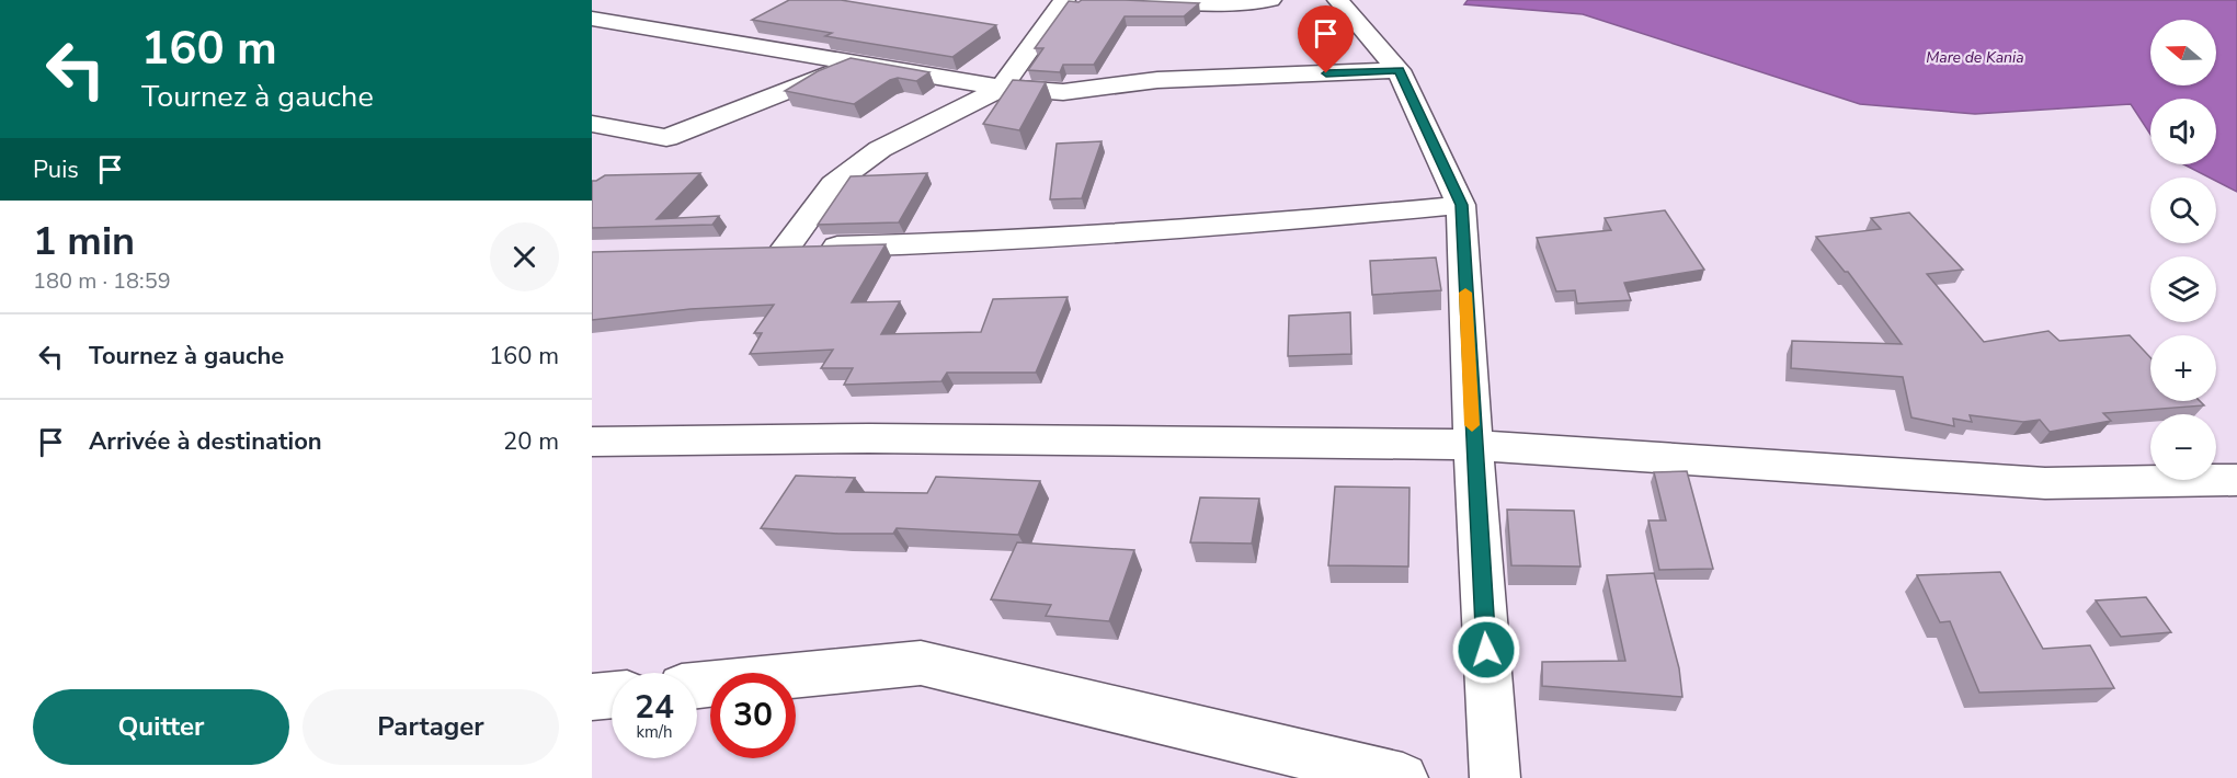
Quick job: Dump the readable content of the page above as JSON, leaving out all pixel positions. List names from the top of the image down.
{
  "water": ["Mare de Kania"],
  "north": "left",
  "page": {
    "turn": ["160 m", "Tournez à gauche"],
    "map_buttons": ["+", "−"],
    "then": "Puis",
    "heading": ["1 min", "180 m · 18:59"],
    "list": [
      {
        "name": "Tournez à gauche",
        "value": "160 m"
      },
      {
        "name": "Arrivée à destination",
        "value": "20 m"
      }
    ],
    "speed": "24 km/h",
    "limit": "30",
    "buttons": ["Quitter", "Partager"]
  }
}
